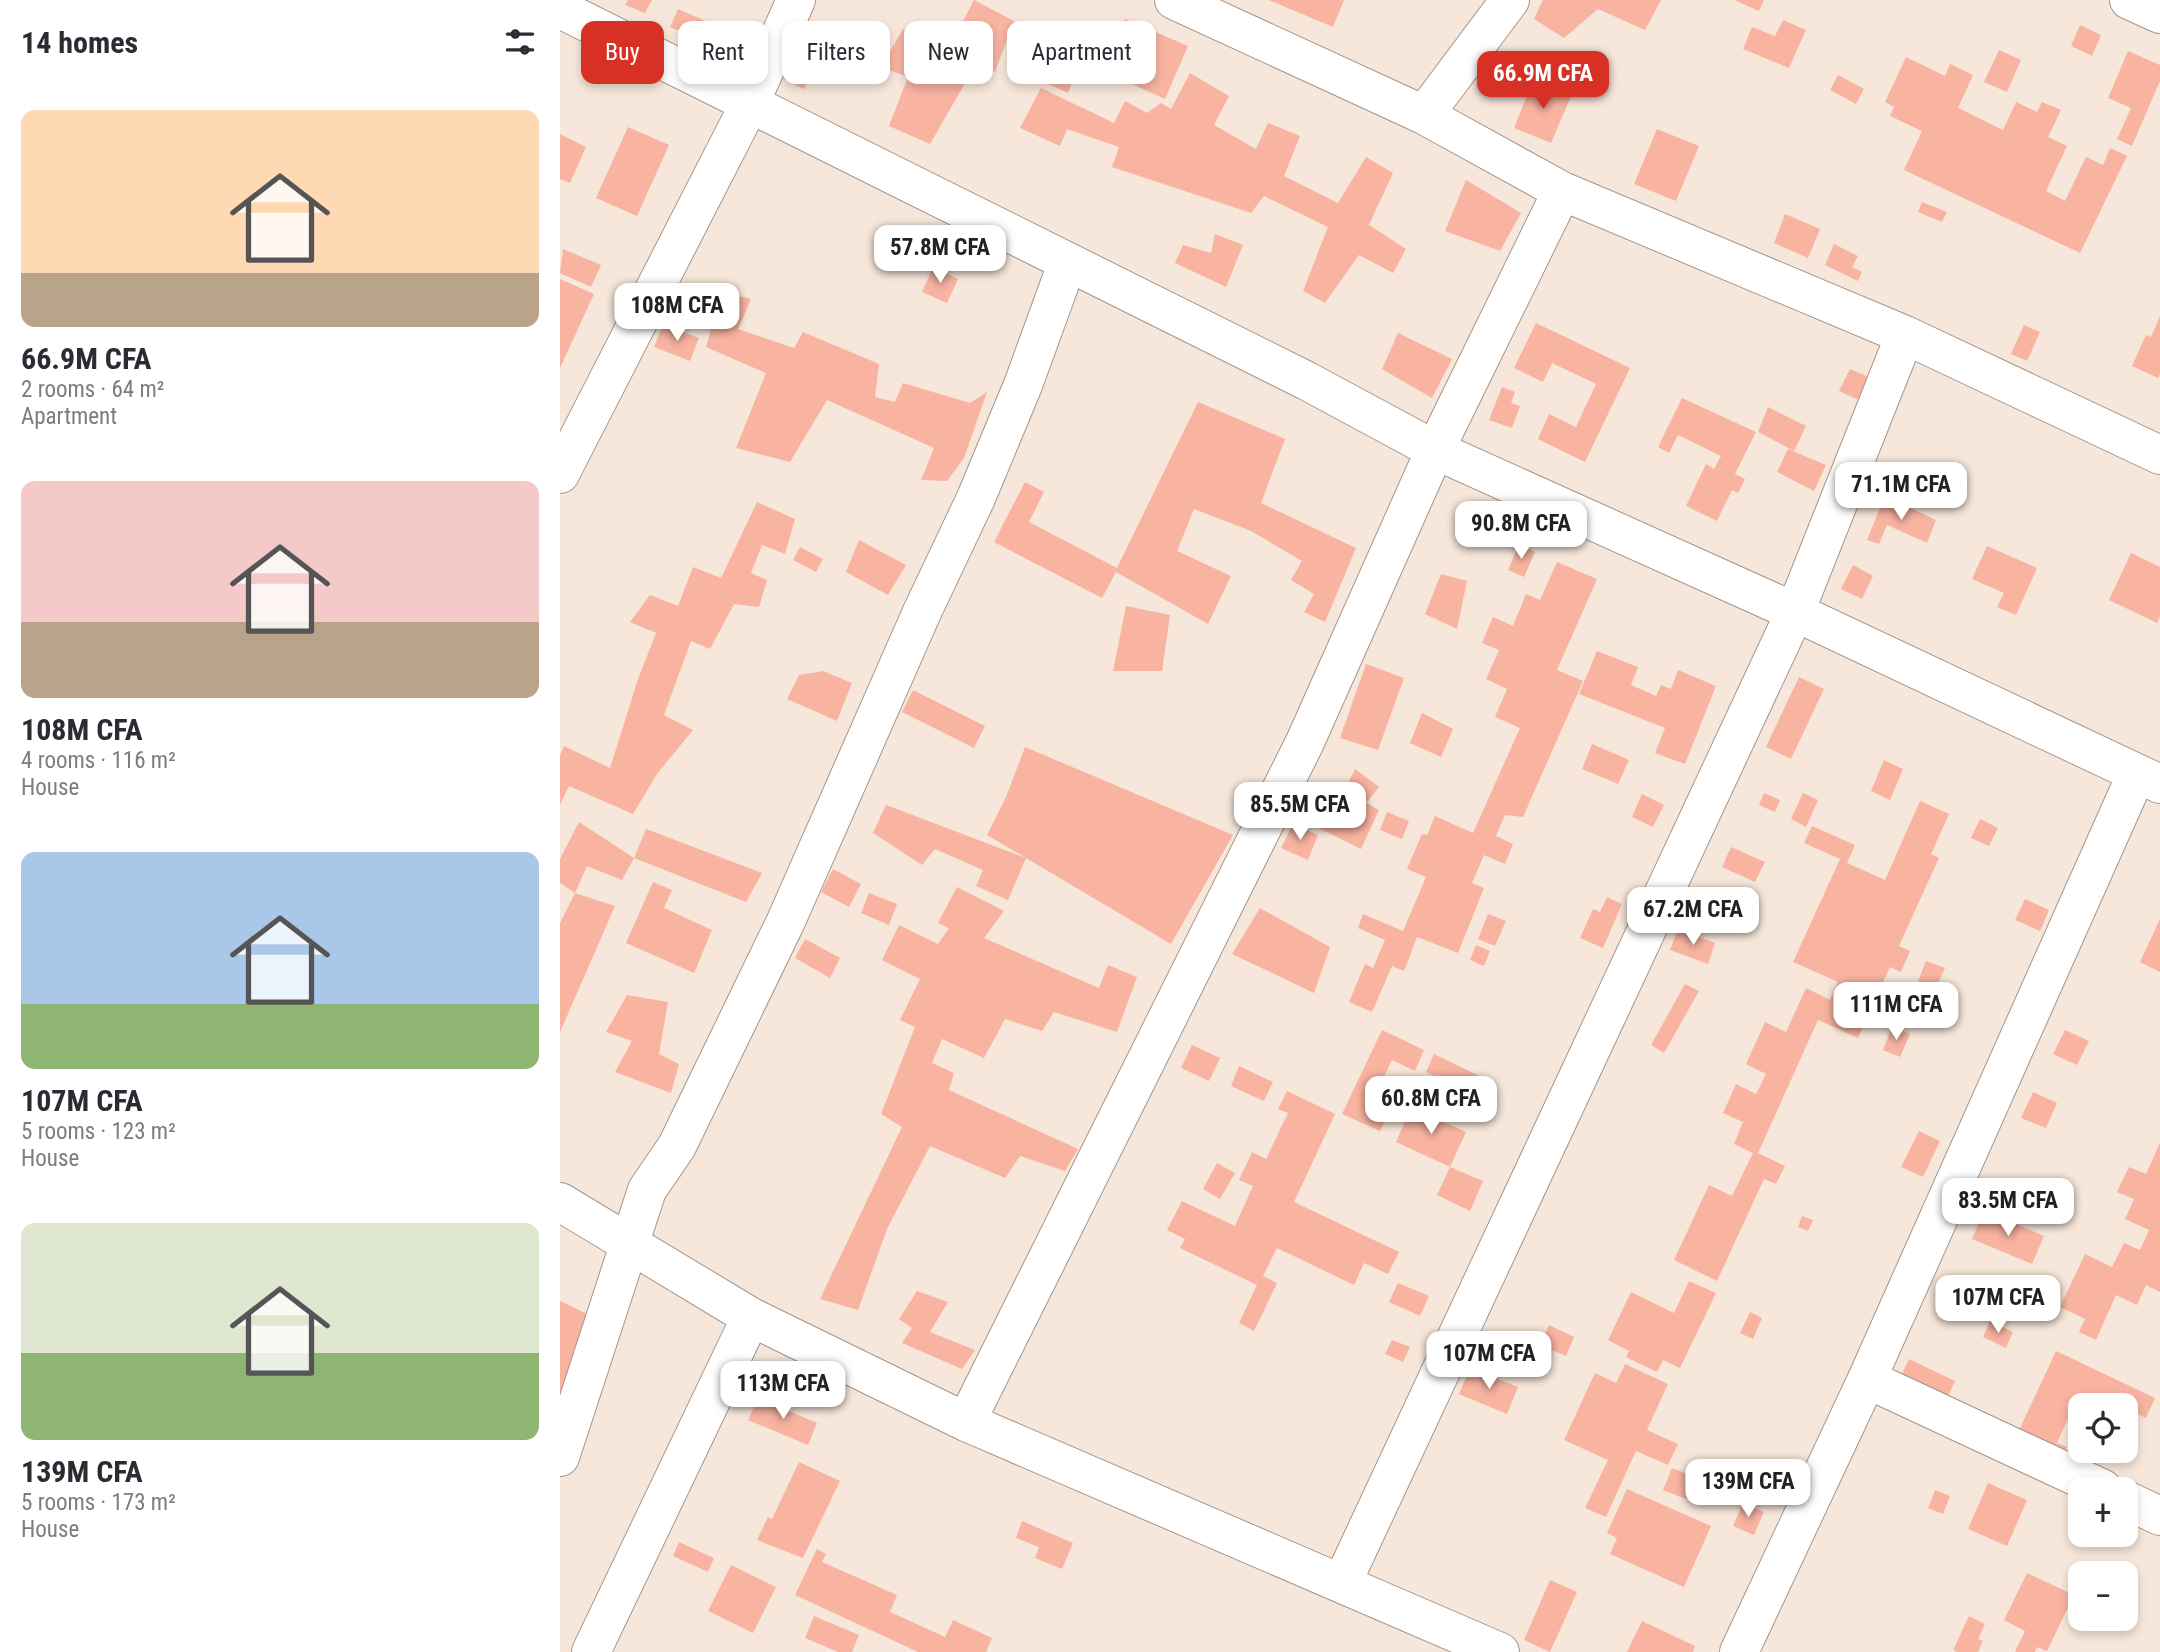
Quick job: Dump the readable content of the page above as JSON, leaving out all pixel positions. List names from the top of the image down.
{
  "page": {
    "heading": "14 homes",
    "chip": [
      "Buy",
      "Rent",
      "Filters",
      "New",
      "Apartment"
    ],
    "price": [
      "66.9M CFA",
      "57.8M CFA",
      "108M CFA",
      "71.1M CFA",
      "90.8M CFA",
      "85.5M CFA",
      "67.2M CFA",
      "111M CFA",
      "60.8M CFA",
      "83.5M CFA",
      "107M CFA",
      "107M CFA",
      "113M CFA",
      "139M CFA"
    ],
    "list": [
      {
        "name": "66.9M CFA",
        "note": "2 rooms · 64 m² · Apartment"
      },
      {
        "name": "108M CFA",
        "note": "4 rooms · 116 m² · House"
      },
      {
        "name": "107M CFA",
        "note": "5 rooms · 123 m² · House"
      },
      {
        "name": "139M CFA",
        "note": "5 rooms · 173 m² · House"
      }
    ],
    "map_buttons": ["+", "−"]
  }
}
